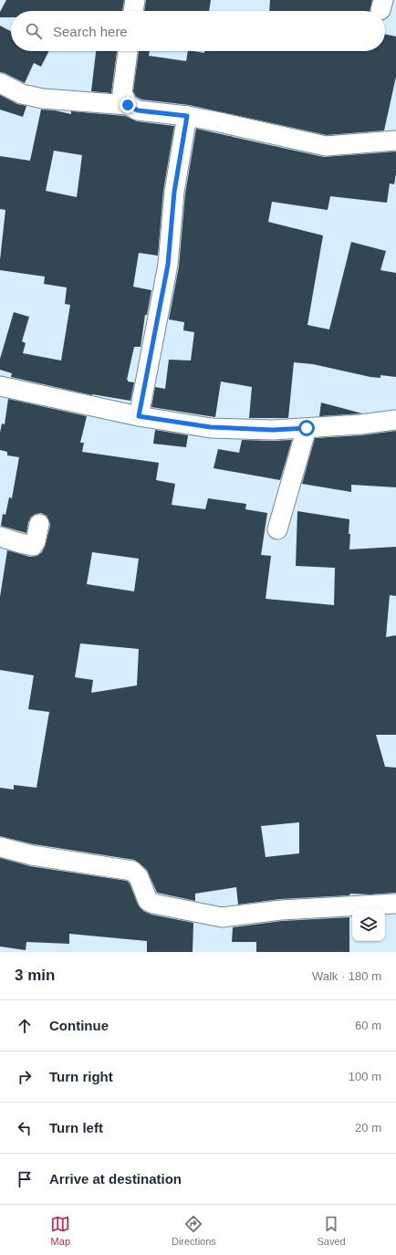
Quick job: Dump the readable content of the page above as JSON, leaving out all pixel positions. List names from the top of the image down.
{
  "page": {
    "search": "Search here",
    "heading": ["3 min", "Walk · 180 m"],
    "list": [
      ["Continue", "60 m"],
      ["Turn right", "100 m"],
      ["Turn left", "20 m"],
      "Arrive at destination"
    ],
    "nav": ["Map", "Directions", "Saved"]
  }
}
